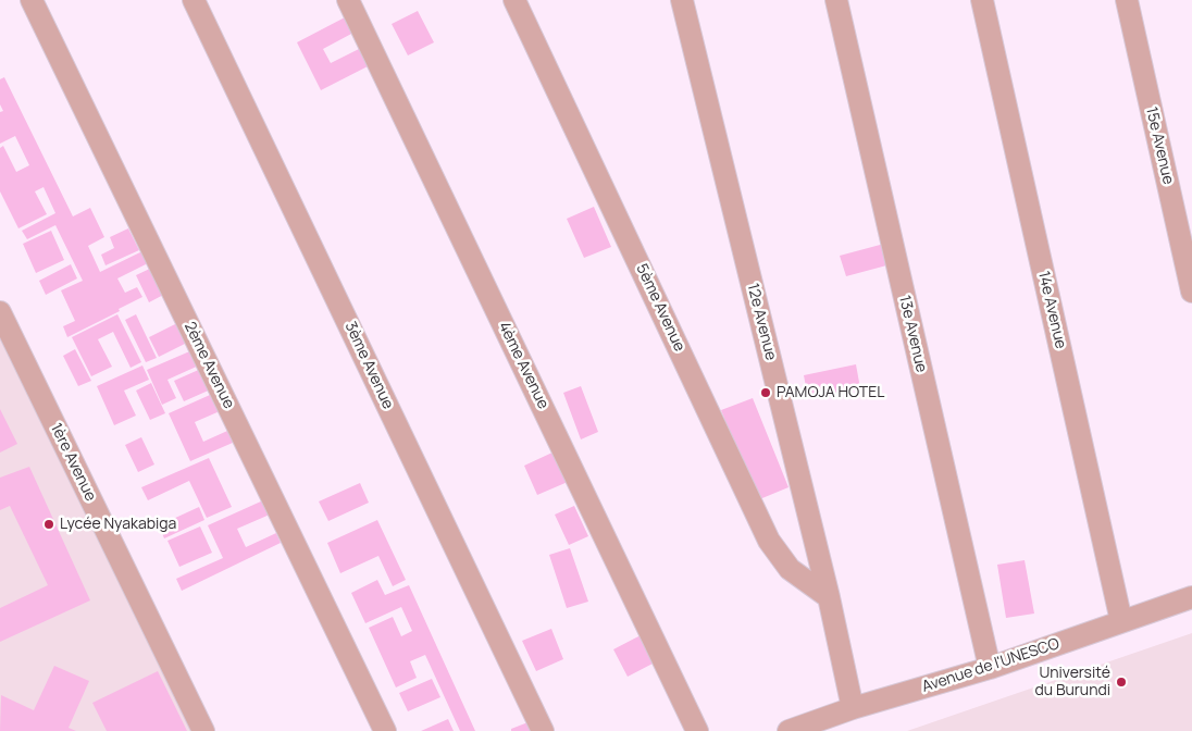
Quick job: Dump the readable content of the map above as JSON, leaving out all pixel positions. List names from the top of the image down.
{
  "streets": {
    "street": [
      "15e Avenue",
      "5ème Avenue",
      "14e Avenue",
      "12e Avenue",
      "13e Avenue",
      "2ème Avenue",
      "3ème Avenue",
      "4ème Avenue",
      "1ère Avenue",
      "Avenue de l'UNESCO"
    ]
  },
  "crossings": [
    ["5ème Avenue", "12e Avenue"],
    ["14e Avenue", "Avenue de l'UNESCO"],
    ["12e Avenue", "Avenue de l'UNESCO"],
    ["13e Avenue", "Avenue de l'UNESCO"]
  ],
  "places": ["PAMOJA HOTEL", "Lycée Nyakabiga", "Université du Burundi"]
}
